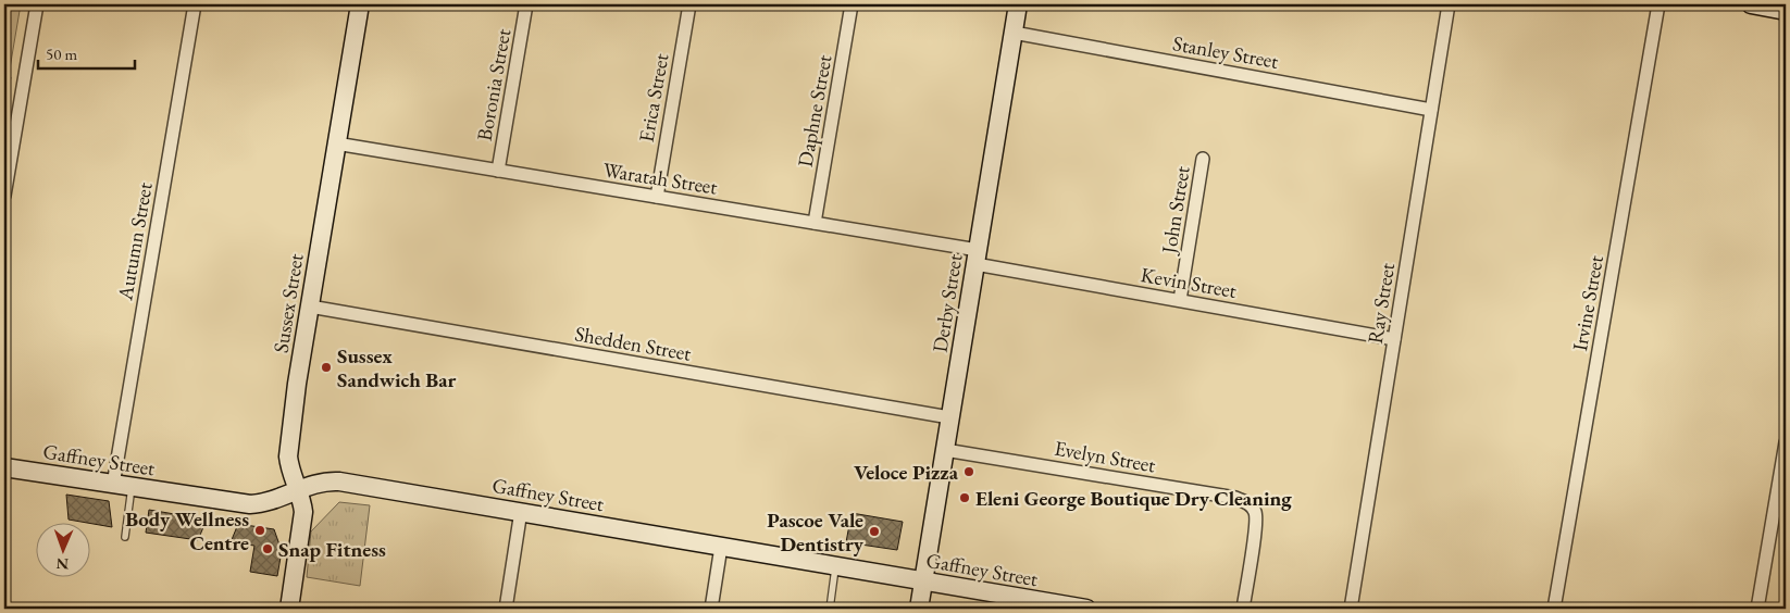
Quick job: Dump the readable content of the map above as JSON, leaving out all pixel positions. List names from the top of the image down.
{
  "streets": {
    "street": [
      "Stanley Street",
      "Boronia Street",
      "Erica Street",
      "Daphne Street",
      "Waratah Street",
      "John Street",
      "Autumn Street",
      "Kevin Street",
      "Sussex Street",
      "Derby Street",
      "Ray Street",
      "Irvine Street",
      "Shedden Street",
      "Evelyn Street",
      "Gaffney Street"
    ]
  },
  "crossings": [
    ["Stanley Street", "Derby Street"],
    ["Stanley Street", "Ray Street"],
    ["Boronia Street", "Waratah Street"],
    ["Erica Street", "Waratah Street"],
    ["Daphne Street", "Waratah Street"],
    ["Waratah Street", "Kevin Street"],
    ["Waratah Street", "Sussex Street"],
    ["Waratah Street", "Derby Street"],
    ["John Street", "Kevin Street"],
    ["Autumn Street", "Gaffney Street"],
    ["Kevin Street", "Derby Street"],
    ["Kevin Street", "Ray Street"],
    ["Sussex Street", "Shedden Street"],
    ["Sussex Street", "Gaffney Street"],
    ["Derby Street", "Shedden Street"],
    ["Derby Street", "Evelyn Street"],
    ["Derby Street", "Gaffney Street"]
  ],
  "places": [
    "Sussex Sandwich Bar",
    "Veloce Pizza",
    "Eleni George Boutique Dry Cleaning",
    "Body Wellness Centre",
    "Pascoe Vale Dentistry",
    "Snap Fitness"
  ],
  "scale_bar": "50 m",
  "north": "bottom"
}
